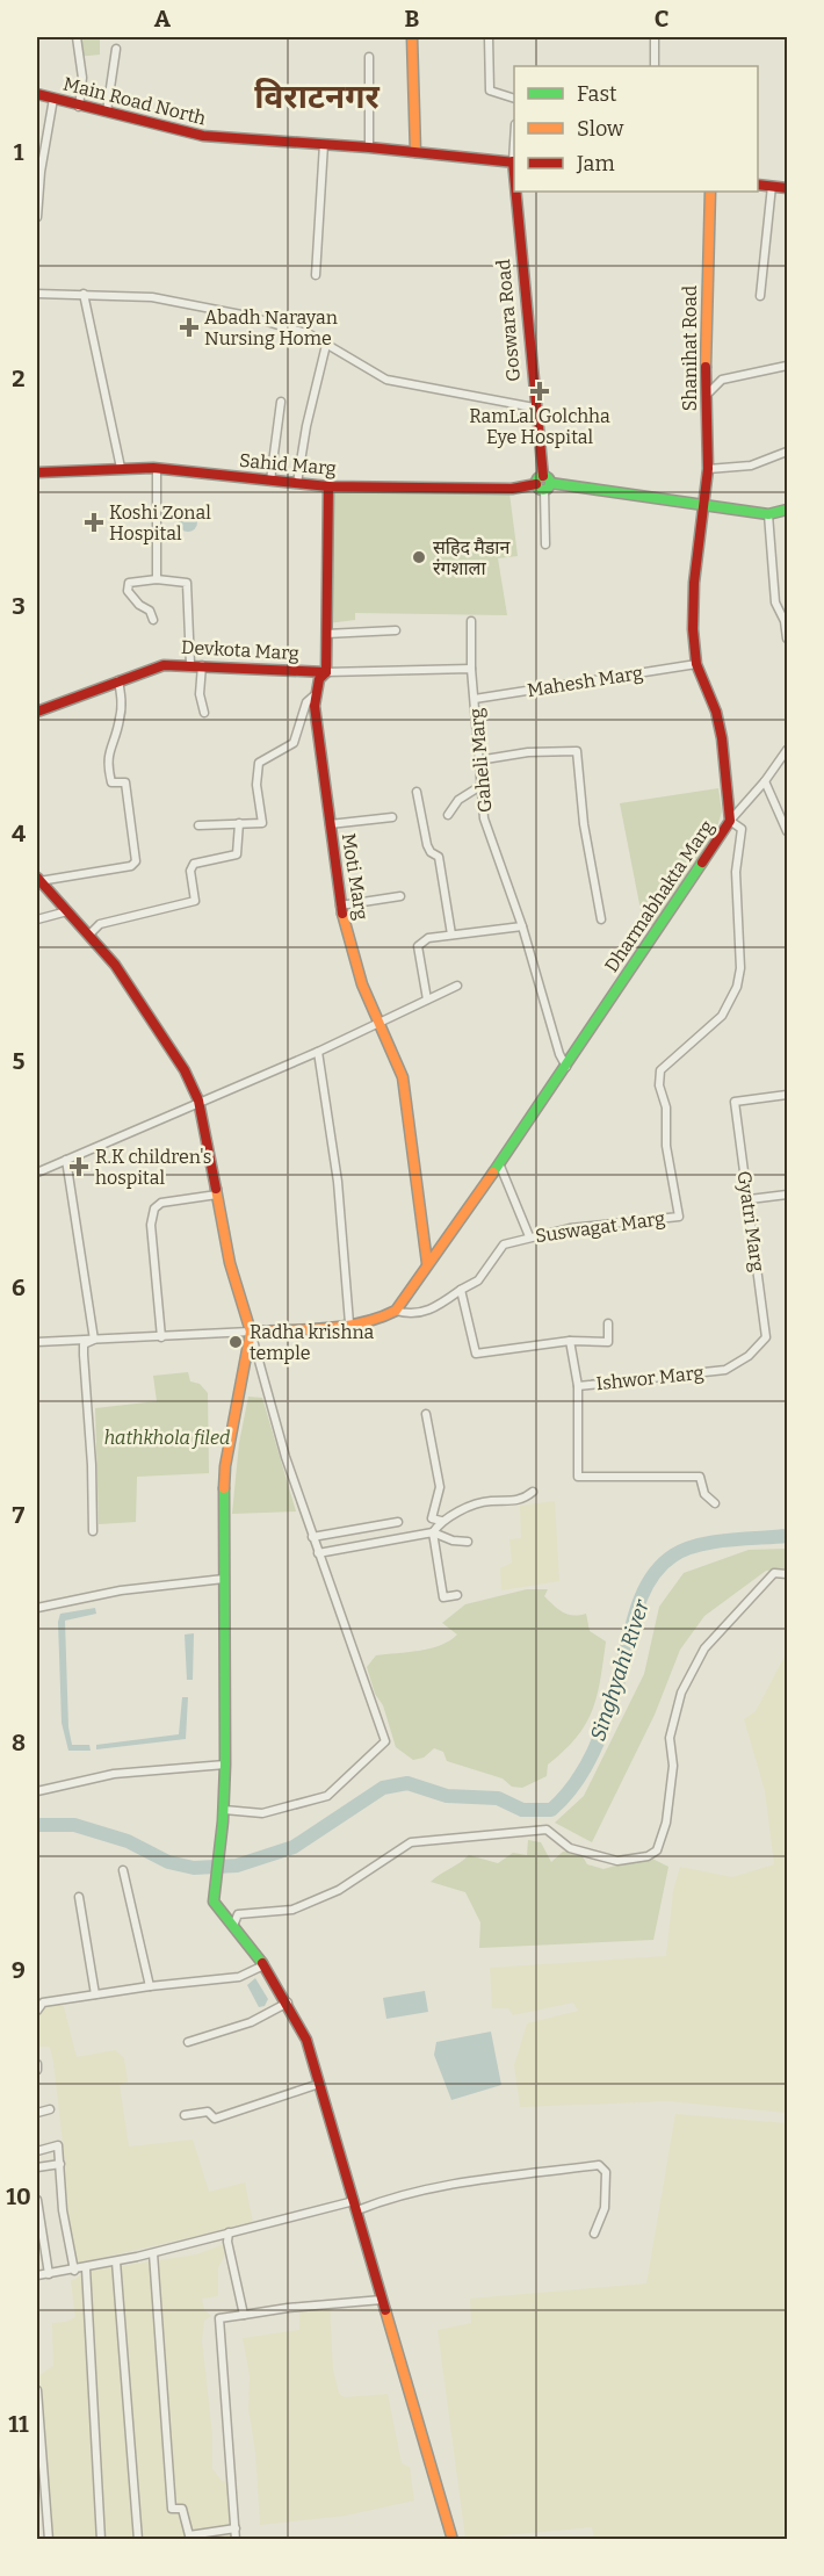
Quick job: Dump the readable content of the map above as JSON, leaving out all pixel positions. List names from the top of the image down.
{
  "streets": {
    "main road": [
      "Main Road North",
      "Goswara Road",
      "Shanihat Road",
      "Sahid Marg",
      "Devkota Marg",
      "Moti Marg",
      "Dharmabhakta Marg"
    ],
    "street": [
      "Mahesh Marg",
      "Gaheli Marg",
      "Gyatri Marg",
      "Suswagat Marg",
      "Ishwor Marg"
    ]
  },
  "crossings": [
    ["Goswara Road", "Sahid Marg"],
    ["Shanihat Road", "Sahid Marg"],
    ["Shanihat Road", "Mahesh Marg"],
    ["Mahesh Marg", "Gaheli Marg"],
    ["Gaheli Marg", "Dharmabhakta Marg"],
    ["Moti Marg", "Dharmabhakta Marg"],
    ["Dharmabhakta Marg", "Suswagat Marg"],
    ["Gyatri Marg", "Ishwor Marg"]
  ],
  "districts": ["विराटनगर"],
  "water": ["Singhyahi River"],
  "parks": ["hathkhola filed"],
  "places": {
    "health": [
      "Abadh Narayan Nursing Home",
      "RamLal Golchha Eye Hospital",
      "Koshi Zonal Hospital",
      "R.K children's hospital"
    ],
    "other": ["सहिद मैडान रंगशाला", "Radha krishna temple"]
  },
  "legend": ["Fast", "Slow", "Jam"],
  "grid": {
    "columns": ["A", "B", "C"],
    "rows": [
      "1",
      "2",
      "3",
      "4",
      "5",
      "6",
      "7",
      "8",
      "9",
      "10",
      "11"
    ]
  }
}
